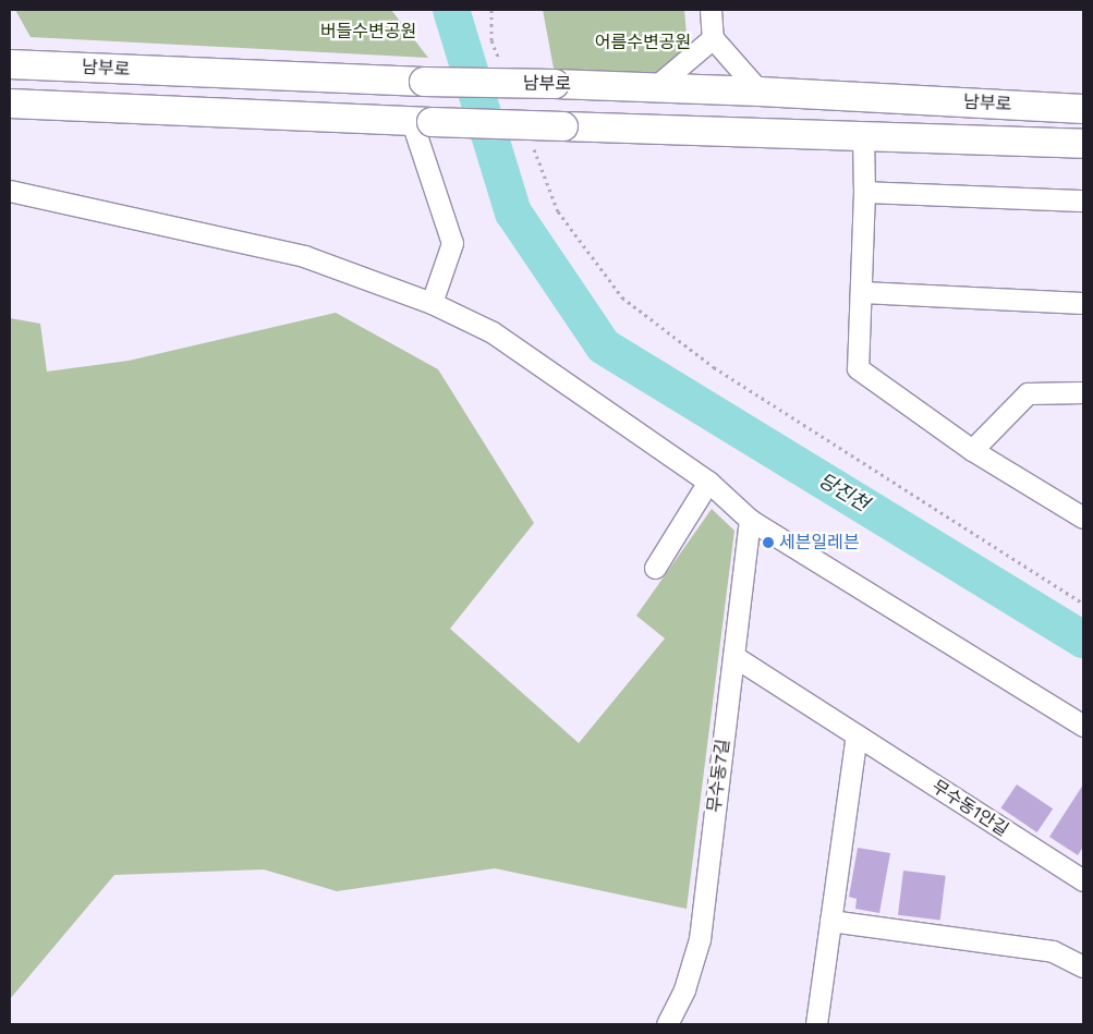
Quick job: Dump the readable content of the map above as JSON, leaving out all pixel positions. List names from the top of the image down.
{
  "streets": {
    "main road": ["남부로"],
    "street": ["무수동7길", "무수동1안길"]
  },
  "crossings": [
    ["무수동7길", "무수동1안길"]
  ],
  "water": ["당진천"],
  "parks": ["버들수변공원", "어름수변공원"],
  "places": ["세븐일레븐"]
}
